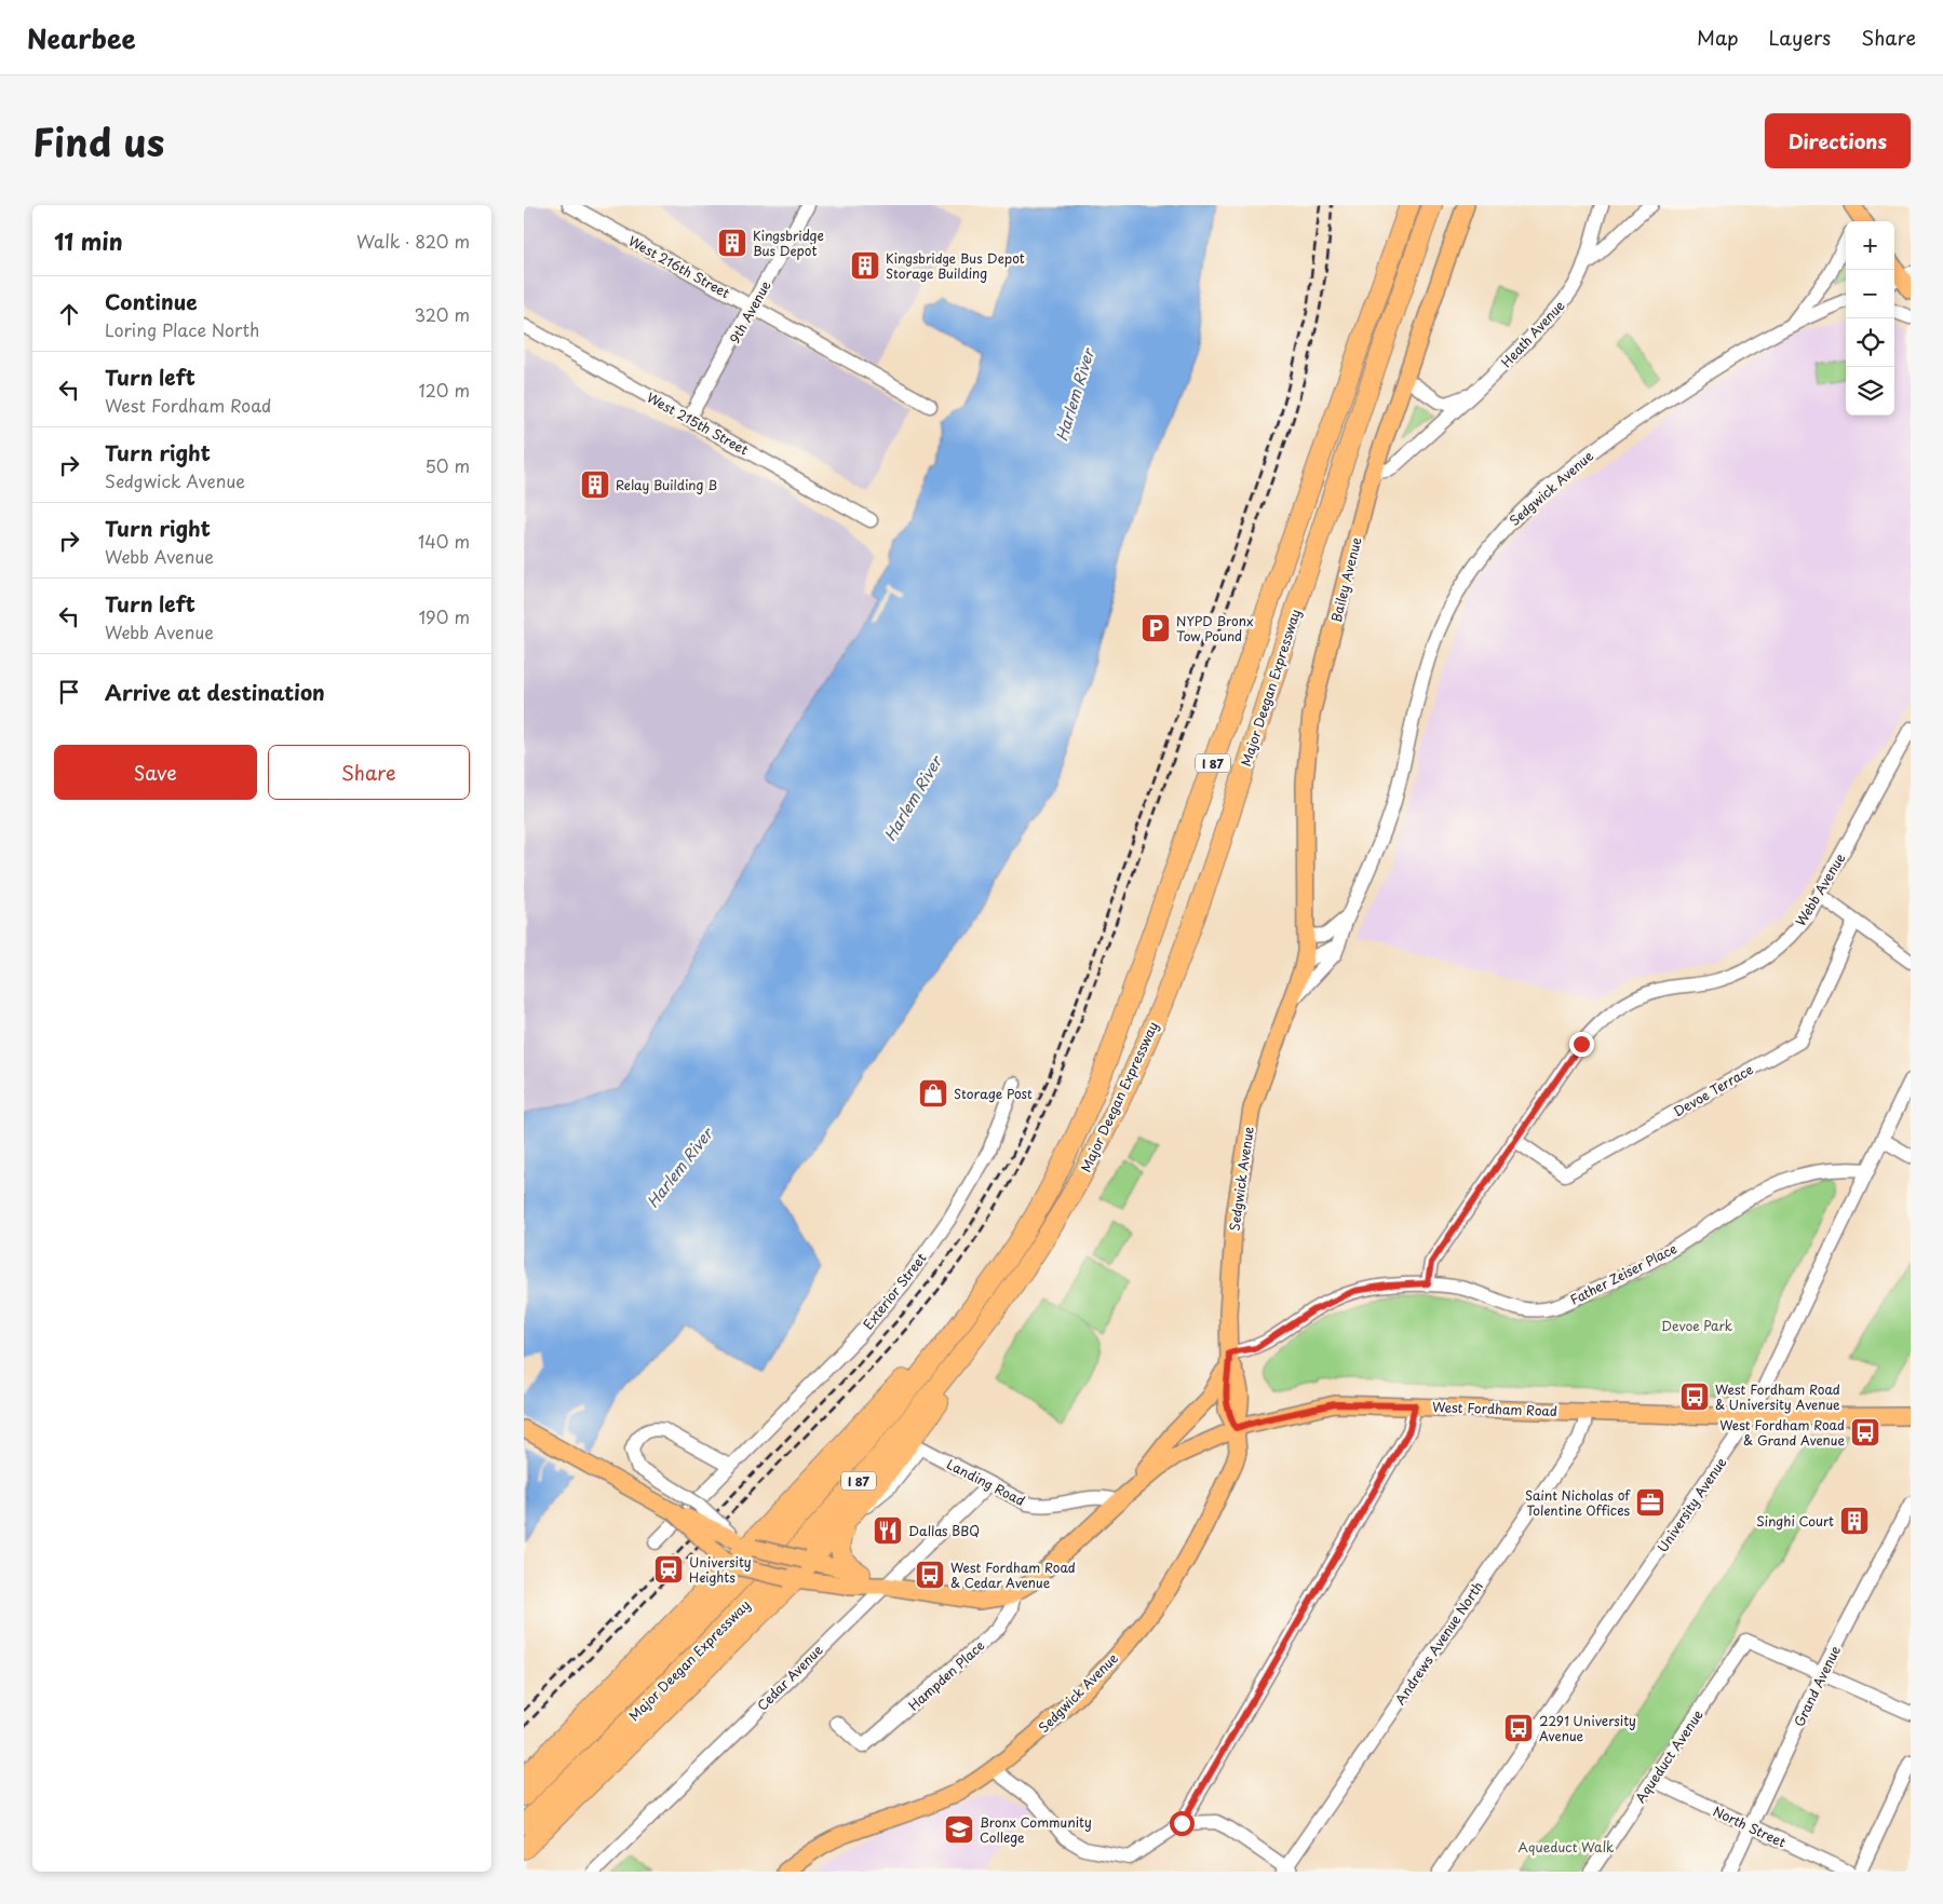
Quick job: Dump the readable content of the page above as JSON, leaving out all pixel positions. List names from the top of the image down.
{
  "streets": {
    "highway": ["Major Deegan Expressway", "I 87"],
    "main road": ["Sedgwick Avenue", "Bailey Avenue", "West Fordham Road"],
    "street": [
      "West 216th Street",
      "9th Avenue",
      "Heath Avenue",
      "West 215th Street",
      "Webb Avenue",
      "Devoe Terrace",
      "Father Zeiser Place",
      "Exterior Street",
      "Landing Road",
      "University Avenue",
      "Andrews Avenue North",
      "Hampden Place",
      "Cedar Avenue",
      "Grand Avenue",
      "Aqueduct Avenue",
      "North Street"
    ]
  },
  "crossings": [
    ["West 216th Street", "9th Avenue"],
    ["9th Avenue", "West 215th Street"],
    ["Heath Avenue", "Bailey Avenue"],
    ["Sedgwick Avenue", "Bailey Avenue"],
    ["Sedgwick Avenue", "West Fordham Road"],
    ["Webb Avenue", "Devoe Terrace"],
    ["Webb Avenue", "Father Zeiser Place"],
    ["Father Zeiser Place", "University Avenue"],
    ["West Fordham Road", "Landing Road"],
    ["West Fordham Road", "University Avenue"],
    ["West Fordham Road", "Andrews Avenue North"],
    ["West Fordham Road", "Hampden Place"],
    ["West Fordham Road", "Cedar Avenue"],
    ["Landing Road", "Cedar Avenue"],
    ["Grand Avenue", "Aqueduct Avenue"],
    ["Grand Avenue", "North Street"],
    ["Aqueduct Avenue", "North Street"]
  ],
  "water": ["Harlem River"],
  "parks": ["Devoe Park", "Aqueduct Walk"],
  "places": {
    "building": [
      "Kingsbridge Bus Depot",
      "Kingsbridge Bus Depot Storage Building",
      "Relay Building B",
      "Singhi Court"
    ],
    "parking": ["NYPD Bronx Tow Pound"],
    "shop": ["Storage Post"],
    "bus stop": [
      "West Fordham Road & University Avenue",
      "West Fordham Road & Grand Avenue",
      "West Fordham Road & Cedar Avenue",
      "2291 University Avenue"
    ],
    "office": ["Saint Nicholas of Tolentine Offices"],
    "restaurant": ["Dallas BBQ"],
    "station": ["University Heights"],
    "school or university": ["Bronx Community College"]
  },
  "page": {
    "header": "Nearbee",
    "nav": ["Map", "Layers", "Share"],
    "title": "Find us",
    "buttons": [
      "Directions",
      ["Save", "Share"]
    ],
    "heading": ["11 min", "Walk · 820 m"],
    "map_buttons": ["+", "−"],
    "list": [
      ["Continue", "Loring Place North", "320 m"],
      ["Turn left", "West Fordham Road", "120 m"],
      ["Turn right", "Sedgwick Avenue", "50 m"],
      ["Turn right", "Webb Avenue", "140 m"],
      ["Turn left", "Webb Avenue", "190 m"],
      "Arrive at destination"
    ]
  }
}
